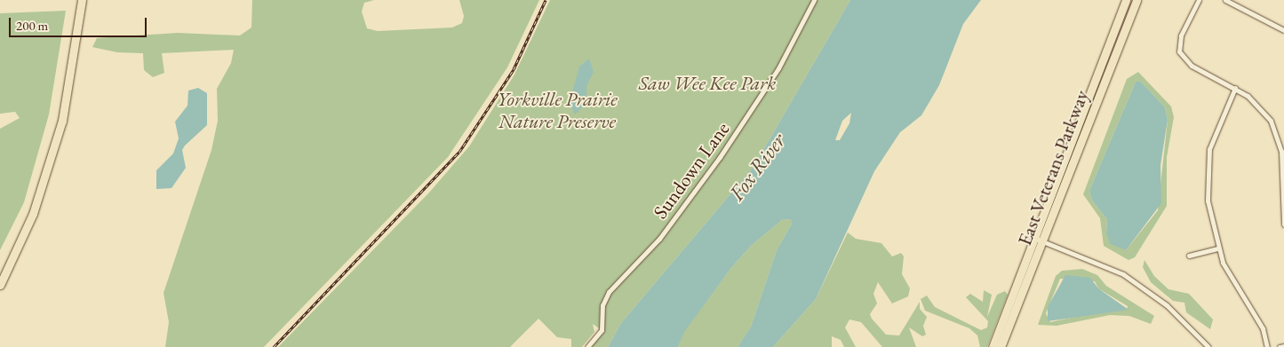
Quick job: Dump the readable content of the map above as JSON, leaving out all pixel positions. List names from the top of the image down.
{
  "streets": {
    "main road": ["East Veterans Parkway"],
    "street": ["Sundown Lane"]
  },
  "water": ["Fox River"],
  "parks": ["Saw Wee Kee Park", "Yorkville Prairie Nature Preserve"],
  "scale_bar": "200 m"
}
